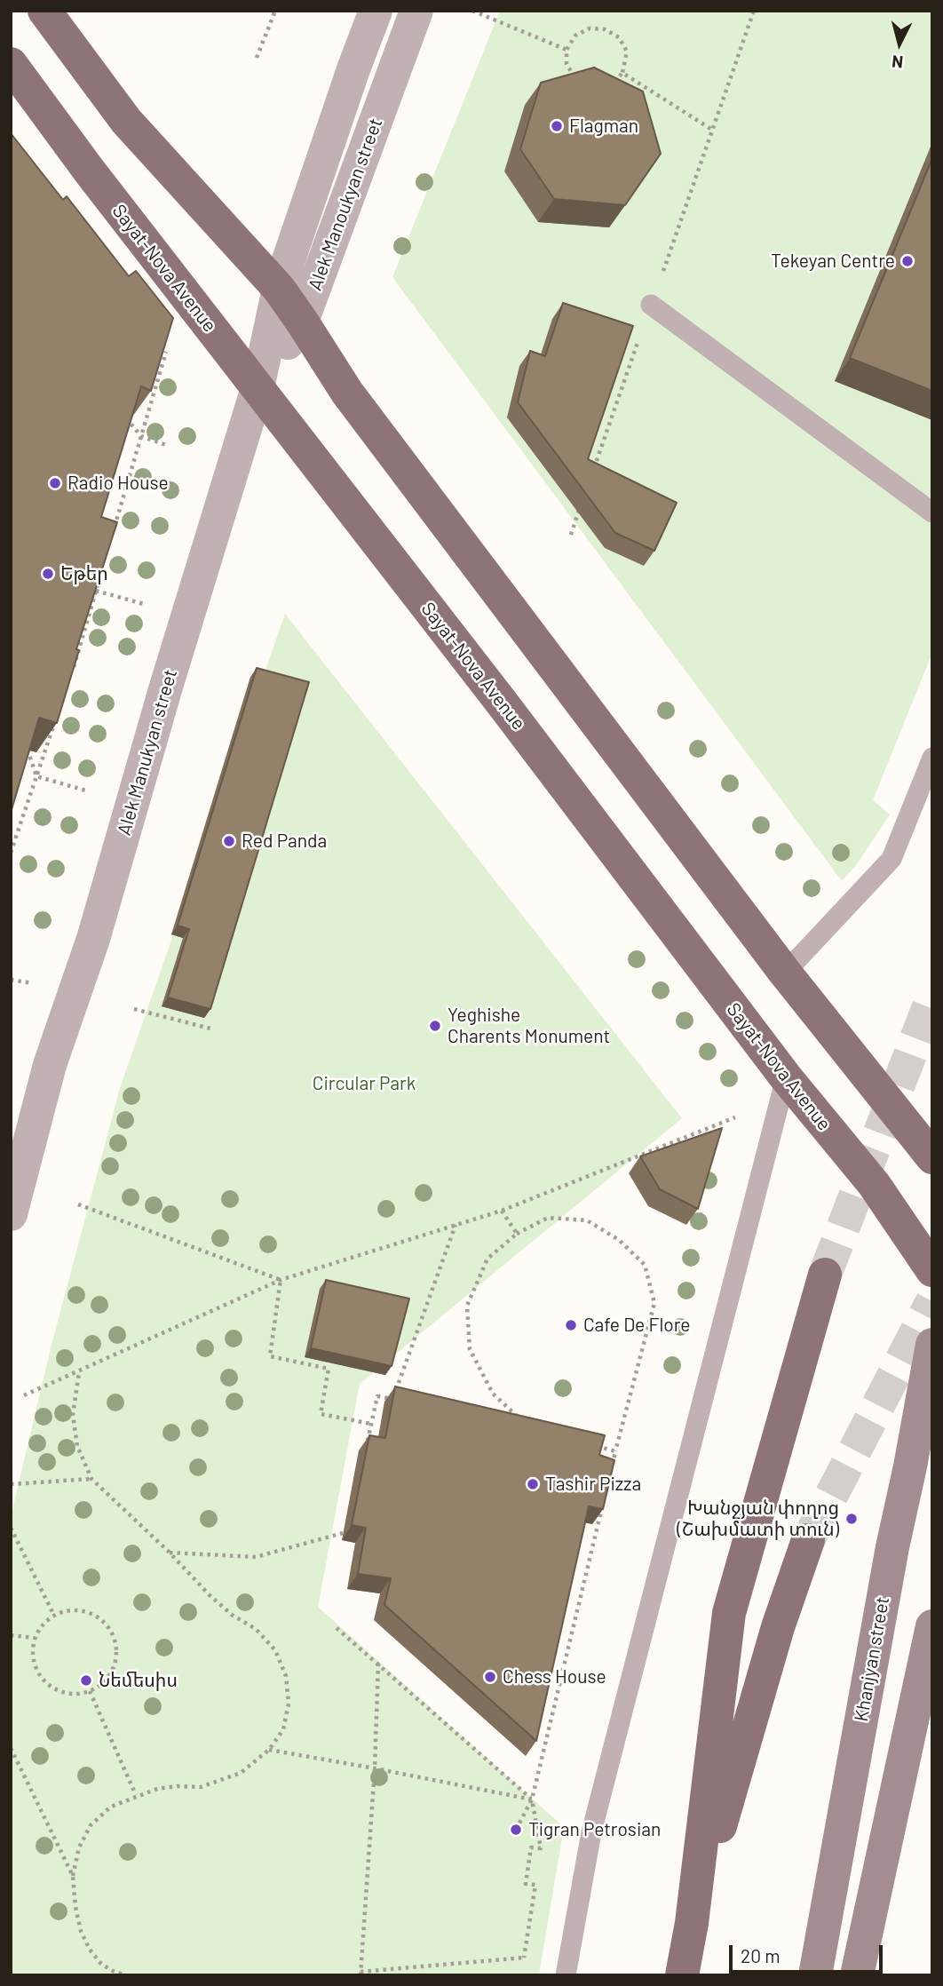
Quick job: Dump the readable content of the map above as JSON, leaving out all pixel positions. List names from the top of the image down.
{
  "streets": {
    "main road": ["Sayat-Nova Avenue", "Khanjyan street"],
    "street": ["Alek Manoukyan street", "Alek Manukyan street"]
  },
  "crossings": [
    ["Alek Manoukyan street", "Sayat-Nova Avenue"],
    ["Alek Manoukyan street", "Alek Manukyan street"],
    ["Sayat-Nova Avenue", "Alek Manukyan street"]
  ],
  "parks": ["Circular Park"],
  "places": [
    "Flagman",
    "Tekeyan Centre",
    "Radio House",
    "Եթեր",
    "Red Panda",
    "Yeghishe Charents Monument",
    "Cafe De Flore",
    "Tashir Pizza",
    "Խանջյան փողոց (Շախմատի տուն)",
    "Chess House",
    "Նեմեսիս",
    "Tigran Petrosian"
  ],
  "scale_bar": "20 m",
  "north": "bottom"
}
